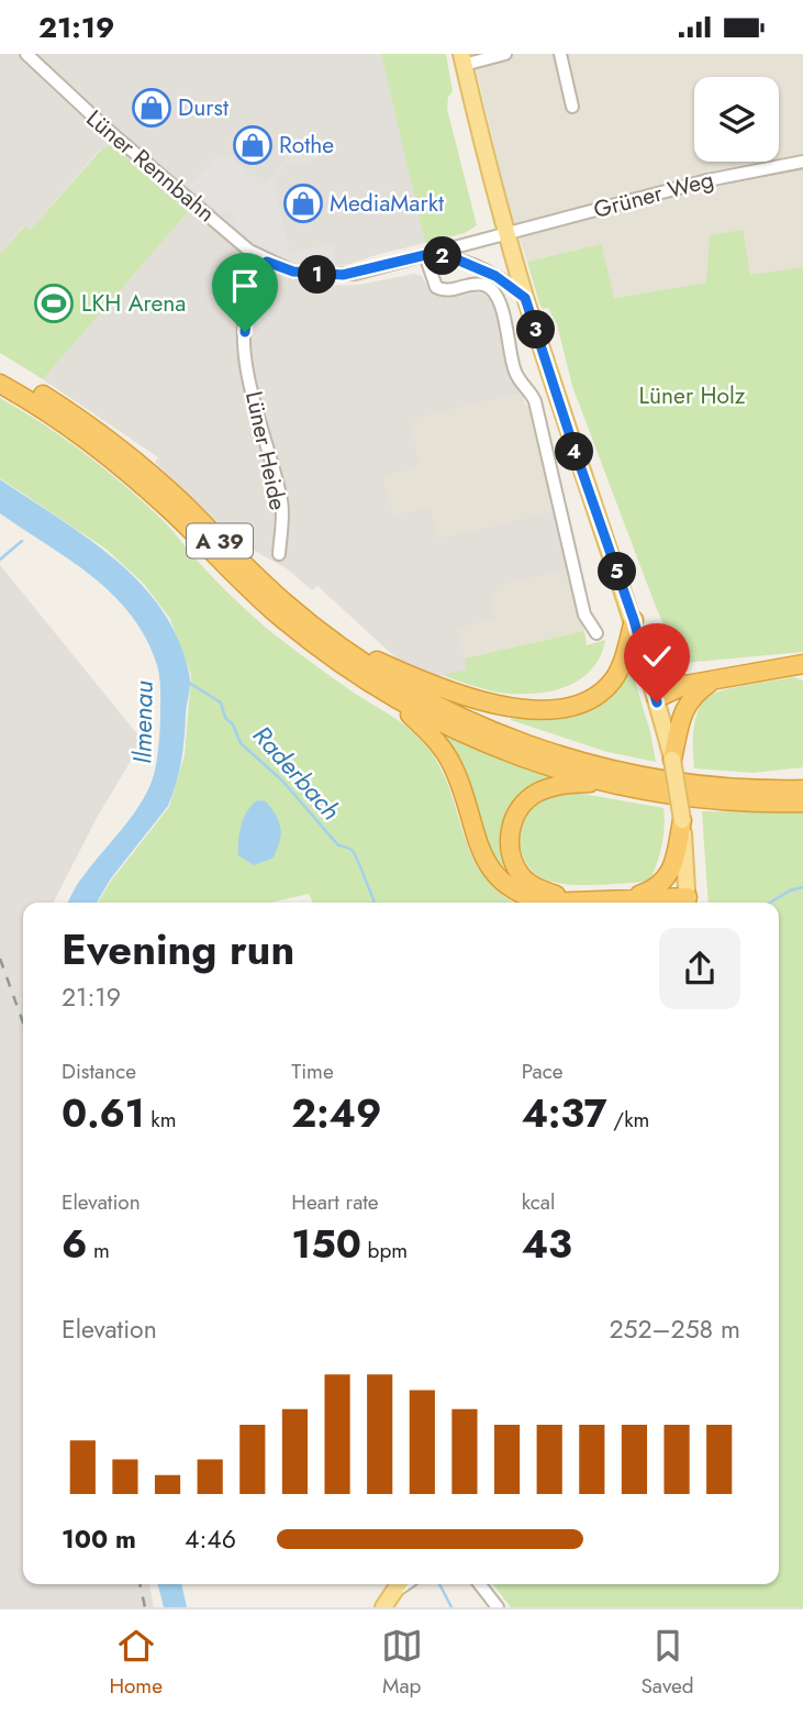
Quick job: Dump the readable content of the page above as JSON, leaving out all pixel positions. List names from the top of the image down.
{
  "streets": {
    "highway": ["A 39"],
    "street": ["Lüner Rennbahn", "Grüner Weg", "Lüner Heide"]
  },
  "crossings": [
    ["Lüner Rennbahn", "Grüner Weg"],
    ["Lüner Rennbahn", "Lüner Heide"]
  ],
  "water": ["Ilmenau", "Raderbach"],
  "parks": ["Lüner Holz"],
  "places": {
    "shop": ["Durst", "Rothe", "MediaMarkt"],
    "sports": ["LKH Arena"]
  },
  "page": {
    "status": "21:19",
    "pins": [
      "2",
      "1",
      "3",
      "4",
      "5"
    ],
    "heading": ["Evening run", "21:19"],
    "stats": [
      ["Distance", "0.61 km"],
      ["Time", "2:49"],
      ["Pace", "4:37 /km"],
      ["Elevation", "6 m"],
      ["Heart rate", "150 bpm"],
      ["kcal", "43"]
    ],
    "chart": ["Elevation", "252–258 m"],
    "list": [
      {
        "name": "100 m",
        "note": "4:46"
      }
    ],
    "tabs": ["Home", "Map", "Saved"]
  }
}
